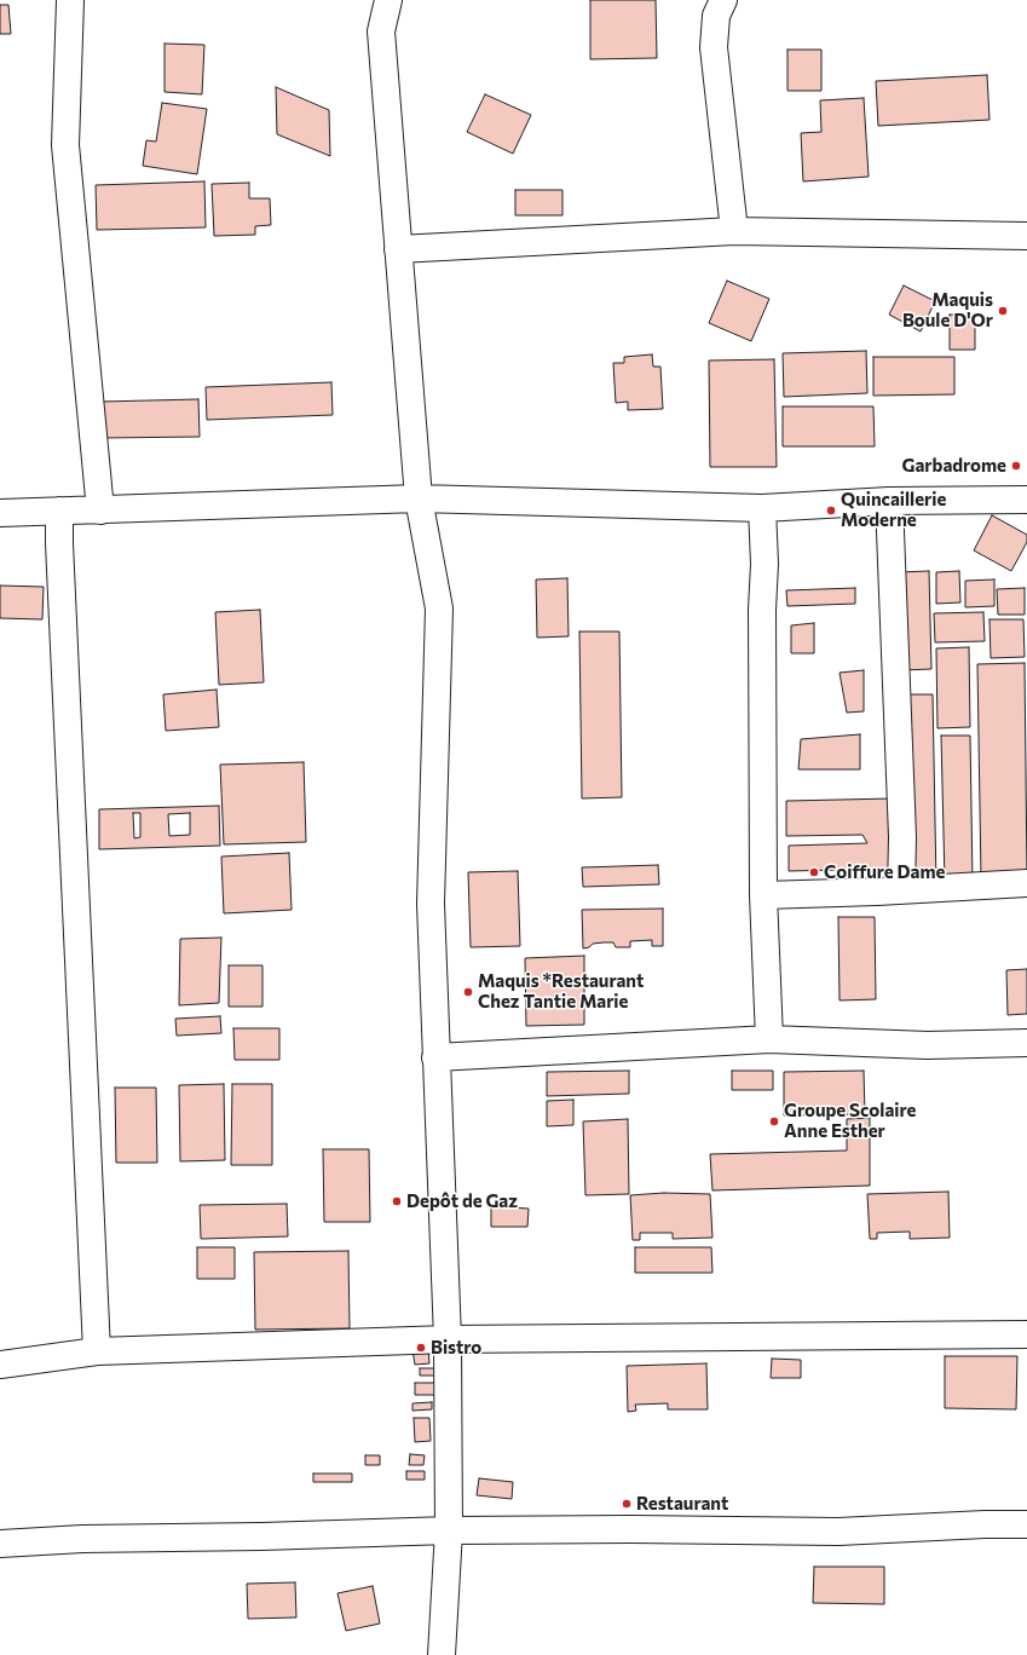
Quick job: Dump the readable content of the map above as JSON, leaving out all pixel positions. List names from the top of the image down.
{
  "places": [
    "Maquis Boule D'Or",
    "Garbadrome",
    "Quincaillerie Moderne",
    "Coiffure Dame",
    "Maquis *Restaurant Chez Tantie Marie",
    "Groupe Scolaire Anne Esther",
    "Depôt de Gaz",
    "Bistro",
    "Restaurant"
  ]
}
